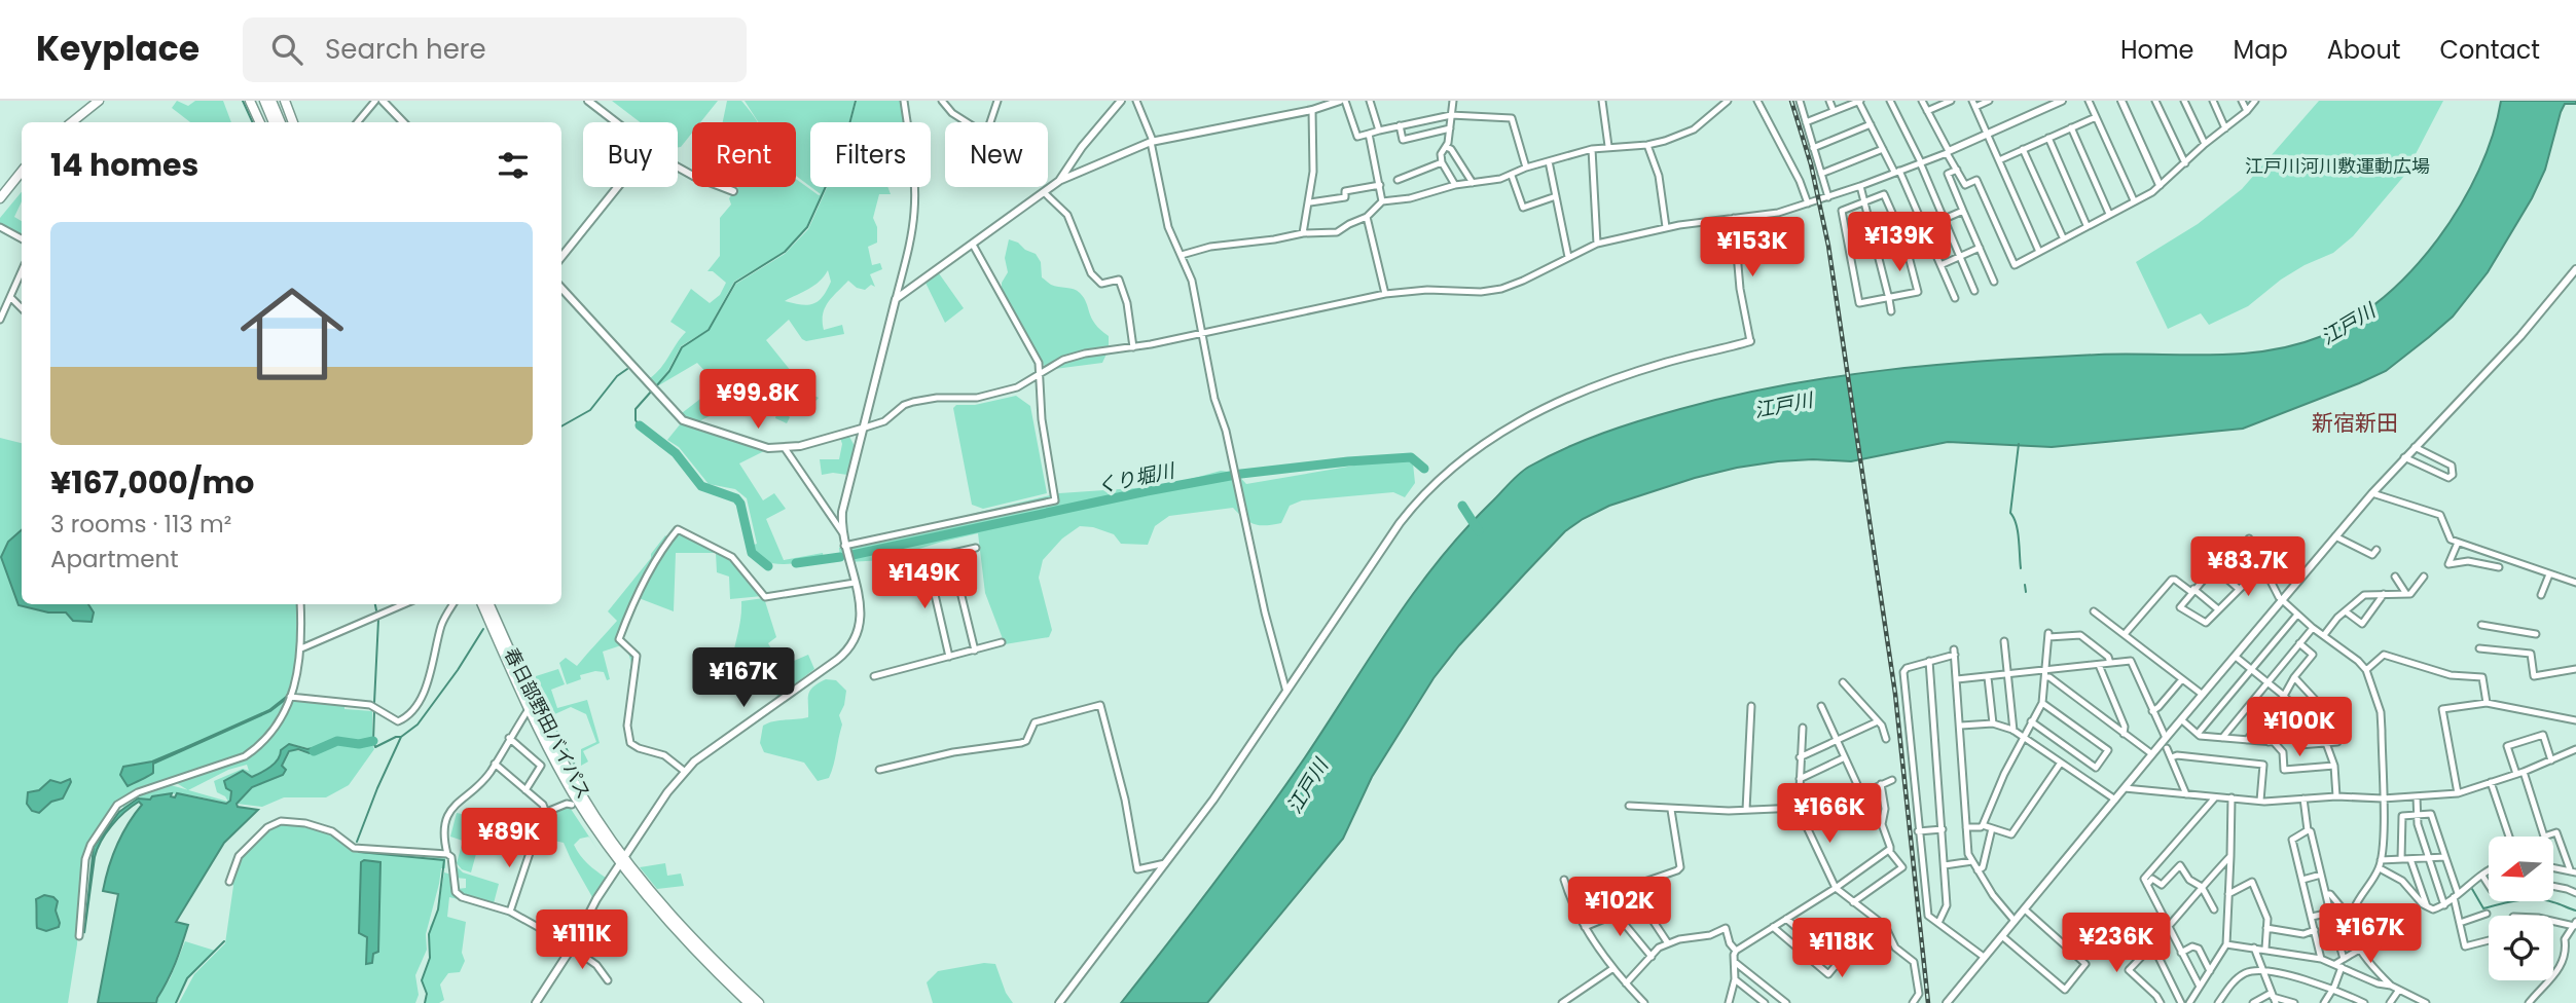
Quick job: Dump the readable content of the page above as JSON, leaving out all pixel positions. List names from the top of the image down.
{
  "streets": {
    "main road": ["春日部野田バイパス"]
  },
  "districts": ["新宿新田"],
  "water": ["江戸川", "くり堀川"],
  "parks": ["江戸川河川敷運動広場"],
  "north": "left",
  "page": {
    "header": "Keyplace",
    "search": "Search here",
    "nav": [
      "Home",
      "Map",
      "About",
      "Contact"
    ],
    "chip": [
      "Buy",
      "Rent",
      "Filters",
      "New"
    ],
    "heading": "14 homes",
    "list": [
      {
        "name": "¥167,000/mo",
        "note": "3 rooms · 113 m² · Apartment"
      }
    ],
    "price": [
      "¥139K",
      "¥153K",
      "¥99.8K",
      "¥83.7K",
      "¥149K",
      "¥167K",
      "¥100K",
      "¥166K",
      "¥89K",
      "¥102K",
      "¥167K",
      "¥111K",
      "¥236K",
      "¥118K"
    ]
  }
}
